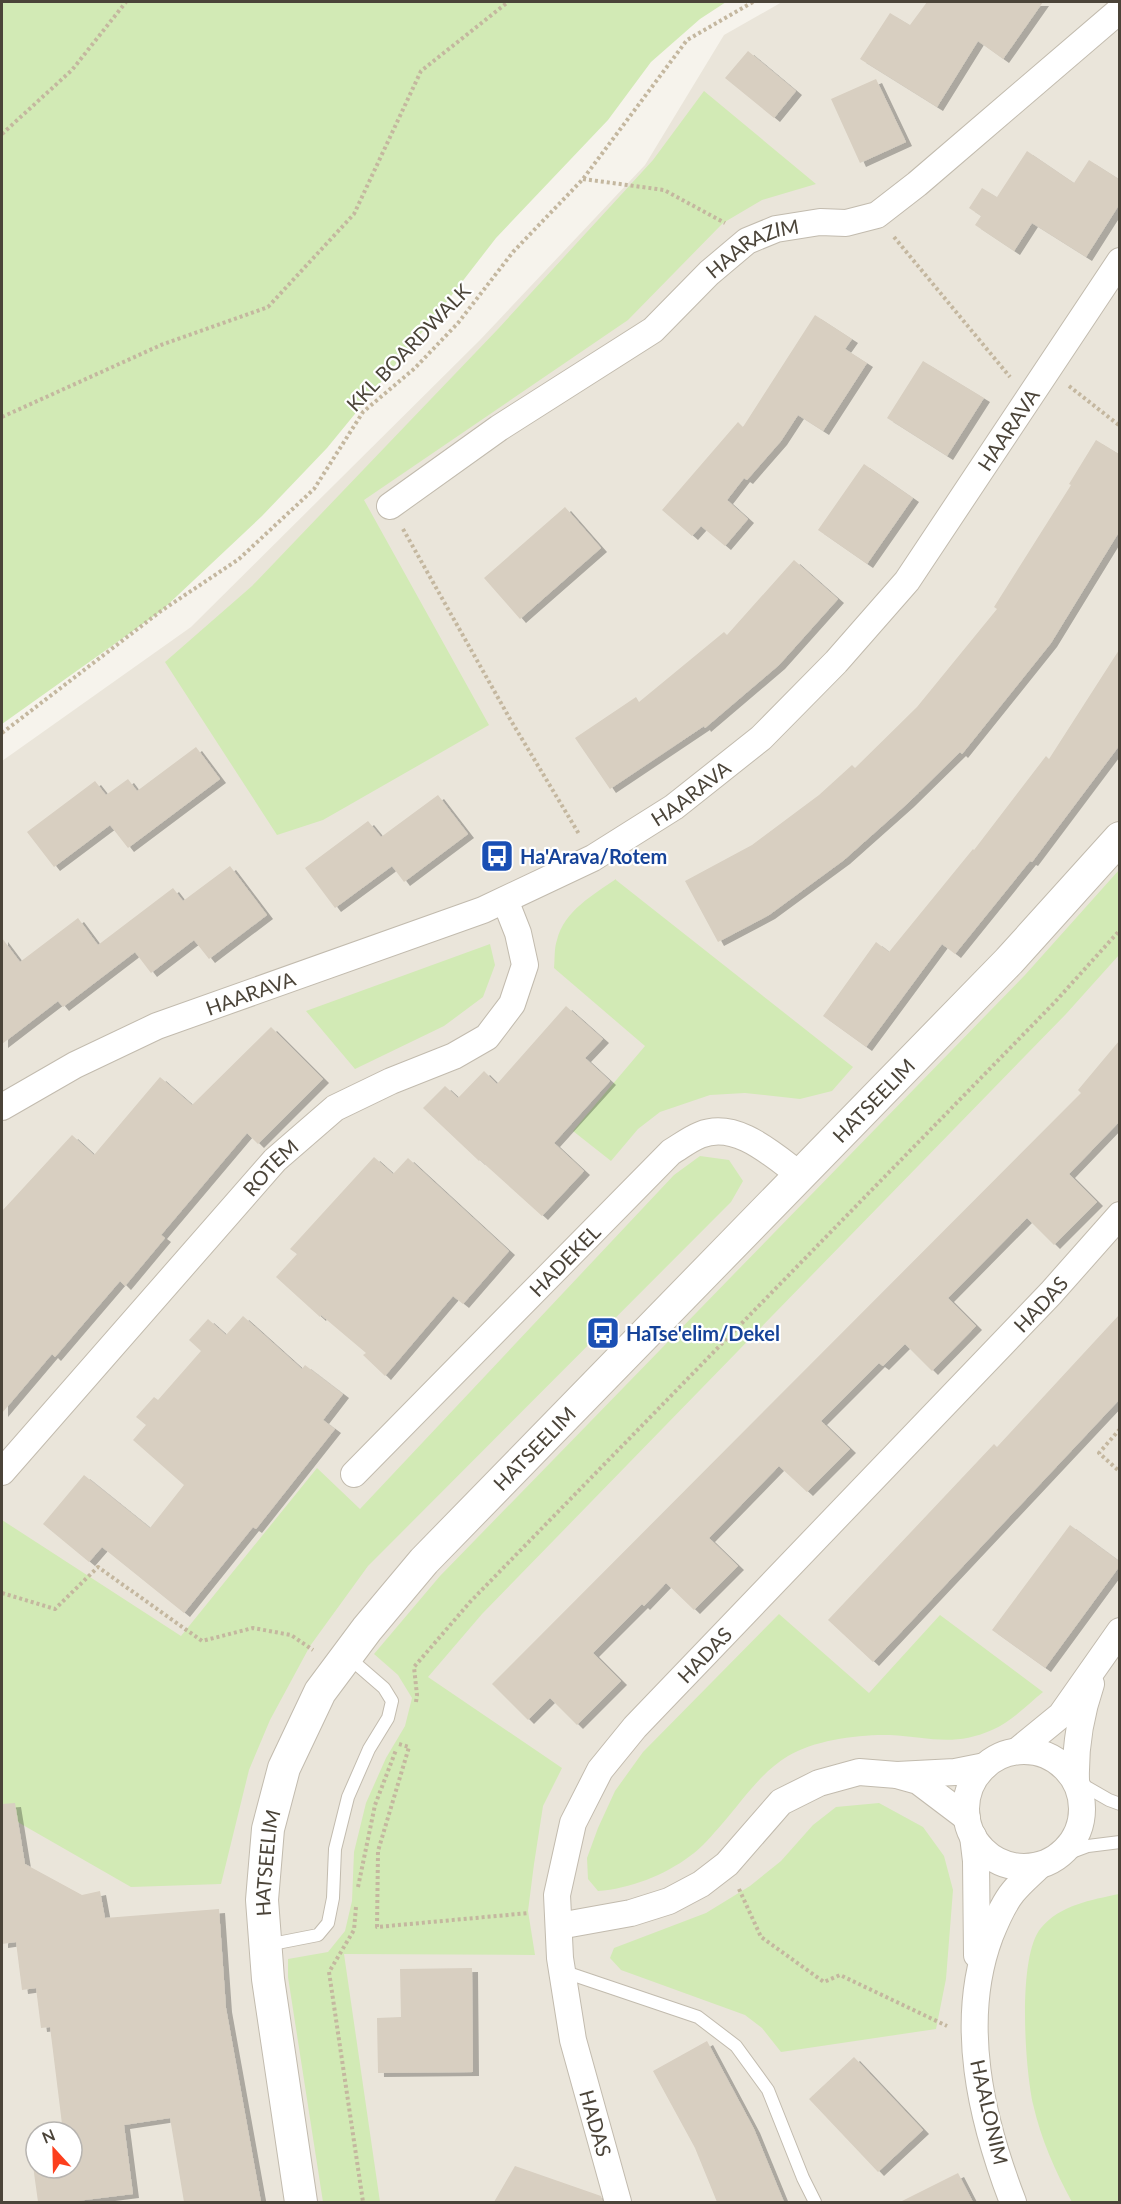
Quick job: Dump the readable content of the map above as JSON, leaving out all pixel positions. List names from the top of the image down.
{
  "streets": {
    "street": [
      "HAARAZIM",
      "HAARAVA",
      "HATSEELIM",
      "ROTEM",
      "HADEKEL",
      "HADAS",
      "HAALONIM"
    ],
    "path": ["KKL BOARDWALK"]
  },
  "crossings": [
    ["HAARAVA", "ROTEM"],
    ["HATSEELIM", "HADEKEL"]
  ],
  "places": {
    "bus stop": ["Ha'Arava/Rotem", "HaTse'elim/Dekel"]
  },
  "north": "top"
}
